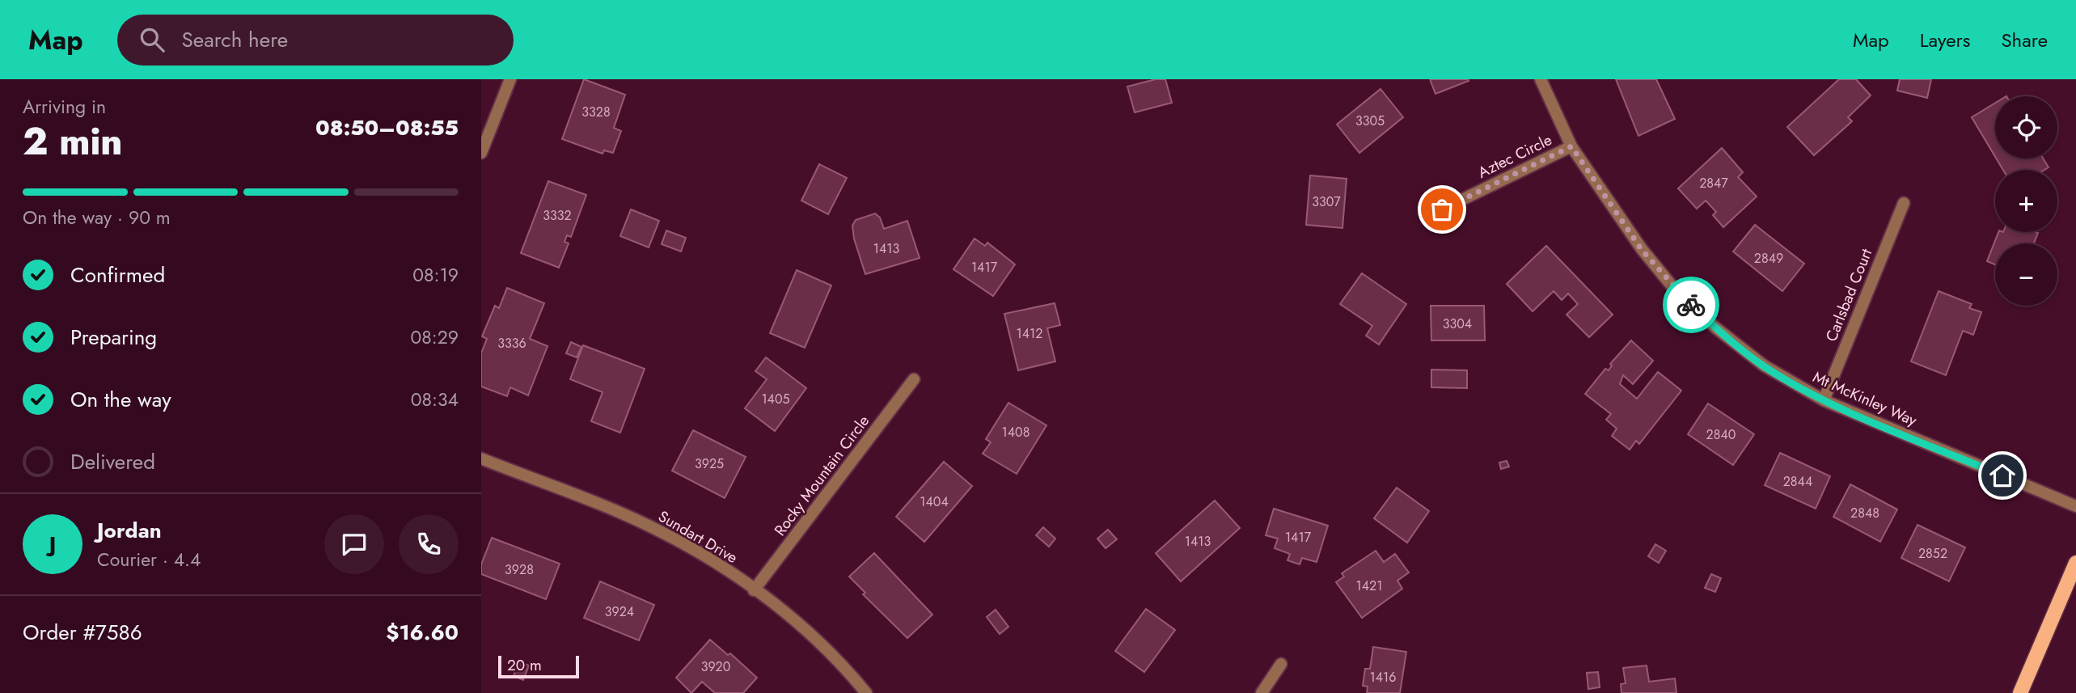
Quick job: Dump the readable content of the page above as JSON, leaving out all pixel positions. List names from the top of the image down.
{
  "streets": {
    "street": [
      "Aztec Circle",
      "Carlsbad Court",
      "Mt McKinley Way",
      "Rocky Mountain Circle",
      "Sundart Drive"
    ]
  },
  "crossings": [
    ["Aztec Circle", "Mt McKinley Way"],
    ["Carlsbad Court", "Mt McKinley Way"],
    ["Rocky Mountain Circle", "Sundart Drive"]
  ],
  "house_numbers": [
    "3328",
    "3305",
    "2847",
    "3307",
    "3332",
    "1413",
    "2849",
    "1417",
    "3304",
    "1412",
    "3336",
    "1405",
    "1408",
    "2840",
    "3925",
    "2844",
    "1404",
    "2848",
    "1417",
    "1413",
    "2852",
    "3928",
    "1421",
    "3924",
    "3920",
    "1416"
  ],
  "scale_bar": "20 m",
  "page": {
    "header": "Map",
    "search": "Search here",
    "nav": ["Map", "Layers", "Share"],
    "heading": ["2 min", "Arriving in", "08:50–08:55"],
    "panel": [
      "Jordan",
      "Courier · 4.4",
      "Order #7586",
      "$16.60"
    ],
    "map_buttons": ["+", "−"],
    "bar": "On the way · 90 m",
    "list": [
      ["Confirmed", "08:19"],
      ["Preparing", "08:29"],
      ["On the way", "08:34"],
      "Delivered"
    ],
    "round": "J",
    "scale": "20 m"
  }
}
